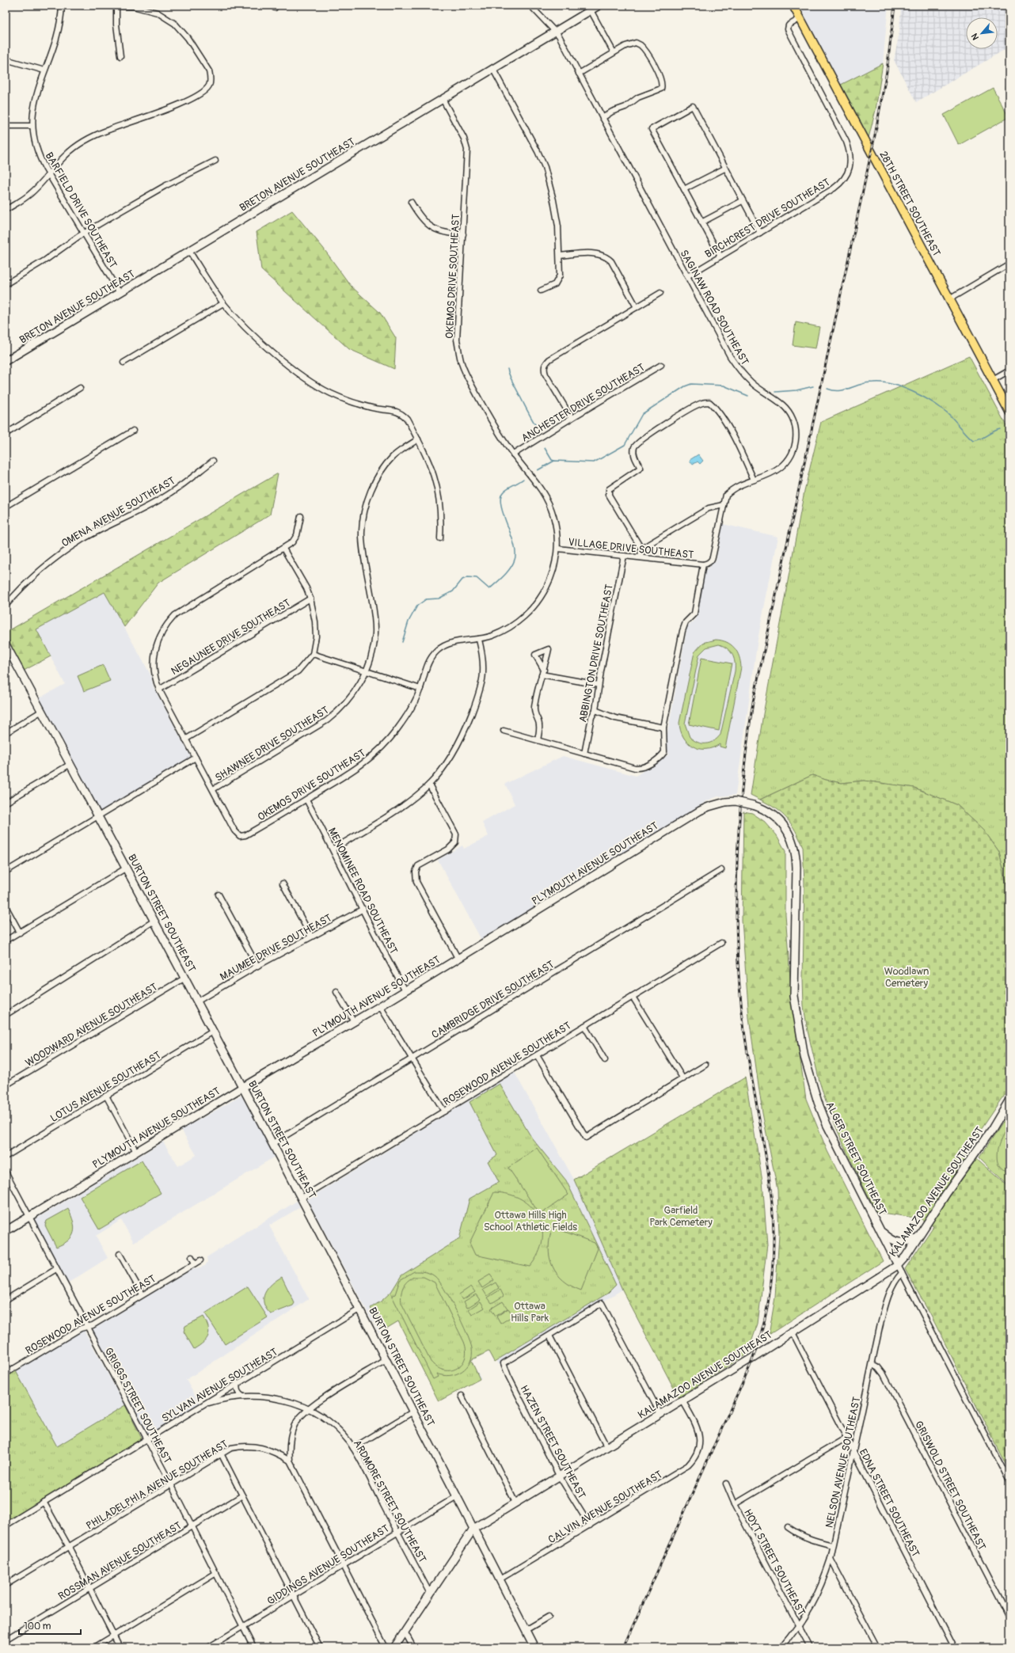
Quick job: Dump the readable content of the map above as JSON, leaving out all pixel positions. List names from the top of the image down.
{
  "streets": {
    "main road": [
      "BRETON AVENUE SOUTHEAST",
      "28TH STREET SOUTHEAST",
      "PLYMOUTH AVENUE SOUTHEAST",
      "BURTON STREET SOUTHEAST",
      "ALGER STREET SOUTHEAST",
      "KALAMAZOO AVENUE SOUTHEAST"
    ],
    "street": [
      "BARFIELD DRIVE SOUTHEAST",
      "BIRCHCREST DRIVE SOUTHEAST",
      "OKEMOS DRIVE SOUTHEAST",
      "SAGINAW ROAD SOUTHEAST",
      "ANCHESTER DRIVE SOUTHEAST",
      "OMENA AVENUE SOUTHEAST",
      "VILLAGE DRIVE SOUTHEAST",
      "NEGAUNEE DRIVE SOUTHEAST",
      "ABBINGTON DRIVE SOUTHEAST",
      "SHAWNEE DRIVE SOUTHEAST",
      "MENOMINEE ROAD SOUTHEAST",
      "MAUMEE DRIVE SOUTHEAST",
      "CAMBRIDGE DRIVE SOUTHEAST",
      "WOODWARD AVENUE SOUTHEAST",
      "ROSEWOOD AVENUE SOUTHEAST",
      "LOTUS AVENUE SOUTHEAST",
      "SYLVAN AVENUE SOUTHEAST",
      "GRIGGS STREET SOUTHEAST",
      "HAZEN STREET SOUTHEAST",
      "NELSON AVENUE SOUTHEAST",
      "PHILADELPHIA AVENUE SOUTHEAST",
      "GRISWOLD STREET SOUTHEAST",
      "ARDMORE STREET SOUTHEAST",
      "EDNA STREET SOUTHEAST",
      "CALVIN AVENUE SOUTHEAST",
      "ROSSMAN AVENUE SOUTHEAST",
      "HOYT STREET SOUTHEAST",
      "GIDDINGS AVENUE SOUTHEAST"
    ]
  },
  "crossings": [
    ["BRETON AVENUE SOUTHEAST", "BARFIELD DRIVE SOUTHEAST"],
    ["BRETON AVENUE SOUTHEAST", "OKEMOS DRIVE SOUTHEAST"],
    ["BRETON AVENUE SOUTHEAST", "SAGINAW ROAD SOUTHEAST"],
    ["28TH STREET SOUTHEAST", "BIRCHCREST DRIVE SOUTHEAST"],
    ["BIRCHCREST DRIVE SOUTHEAST", "SAGINAW ROAD SOUTHEAST"],
    ["OKEMOS DRIVE SOUTHEAST", "ANCHESTER DRIVE SOUTHEAST"],
    ["OKEMOS DRIVE SOUTHEAST", "VILLAGE DRIVE SOUTHEAST"],
    ["OKEMOS DRIVE SOUTHEAST", "SHAWNEE DRIVE SOUTHEAST"],
    ["OKEMOS DRIVE SOUTHEAST", "MENOMINEE ROAD SOUTHEAST"],
    ["SAGINAW ROAD SOUTHEAST", "VILLAGE DRIVE SOUTHEAST"],
    ["VILLAGE DRIVE SOUTHEAST", "ABBINGTON DRIVE SOUTHEAST"],
    ["PLYMOUTH AVENUE SOUTHEAST", "MENOMINEE ROAD SOUTHEAST"],
    ["PLYMOUTH AVENUE SOUTHEAST", "BURTON STREET SOUTHEAST"],
    ["PLYMOUTH AVENUE SOUTHEAST", "ALGER STREET SOUTHEAST"],
    ["PLYMOUTH AVENUE SOUTHEAST", "GRIGGS STREET SOUTHEAST"],
    ["MENOMINEE ROAD SOUTHEAST", "MAUMEE DRIVE SOUTHEAST"],
    ["BURTON STREET SOUTHEAST", "MAUMEE DRIVE SOUTHEAST"],
    ["BURTON STREET SOUTHEAST", "CAMBRIDGE DRIVE SOUTHEAST"],
    ["BURTON STREET SOUTHEAST", "WOODWARD AVENUE SOUTHEAST"],
    ["BURTON STREET SOUTHEAST", "ROSEWOOD AVENUE SOUTHEAST"],
    ["BURTON STREET SOUTHEAST", "LOTUS AVENUE SOUTHEAST"],
    ["BURTON STREET SOUTHEAST", "KALAMAZOO AVENUE SOUTHEAST"],
    ["BURTON STREET SOUTHEAST", "SYLVAN AVENUE SOUTHEAST"],
    ["BURTON STREET SOUTHEAST", "CALVIN AVENUE SOUTHEAST"],
    ["BURTON STREET SOUTHEAST", "GIDDINGS AVENUE SOUTHEAST"],
    ["ROSEWOOD AVENUE SOUTHEAST", "GRIGGS STREET SOUTHEAST"],
    ["ALGER STREET SOUTHEAST", "KALAMAZOO AVENUE SOUTHEAST"],
    ["ALGER STREET SOUTHEAST", "NELSON AVENUE SOUTHEAST"],
    ["KALAMAZOO AVENUE SOUTHEAST", "HAZEN STREET SOUTHEAST"],
    ["KALAMAZOO AVENUE SOUTHEAST", "ARDMORE STREET SOUTHEAST"],
    ["KALAMAZOO AVENUE SOUTHEAST", "EDNA STREET SOUTHEAST"],
    ["KALAMAZOO AVENUE SOUTHEAST", "CALVIN AVENUE SOUTHEAST"],
    ["SYLVAN AVENUE SOUTHEAST", "GRIGGS STREET SOUTHEAST"],
    ["SYLVAN AVENUE SOUTHEAST", "ARDMORE STREET SOUTHEAST"],
    ["GRIGGS STREET SOUTHEAST", "PHILADELPHIA AVENUE SOUTHEAST"],
    ["GRIGGS STREET SOUTHEAST", "ROSSMAN AVENUE SOUTHEAST"],
    ["GRIGGS STREET SOUTHEAST", "GIDDINGS AVENUE SOUTHEAST"],
    ["HAZEN STREET SOUTHEAST", "CALVIN AVENUE SOUTHEAST"],
    ["NELSON AVENUE SOUTHEAST", "GRISWOLD STREET SOUTHEAST"],
    ["NELSON AVENUE SOUTHEAST", "EDNA STREET SOUTHEAST"],
    ["NELSON AVENUE SOUTHEAST", "HOYT STREET SOUTHEAST"],
    ["ARDMORE STREET SOUTHEAST", "GIDDINGS AVENUE SOUTHEAST"]
  ],
  "parks": [
    "Woodlawn Cemetery",
    "Garfield Park Cemetery",
    "Ottawa Hills High School Athletic Fields",
    "Ottawa Hills Park"
  ],
  "scale_bar": "100 m",
  "north": "bottom left"
}
